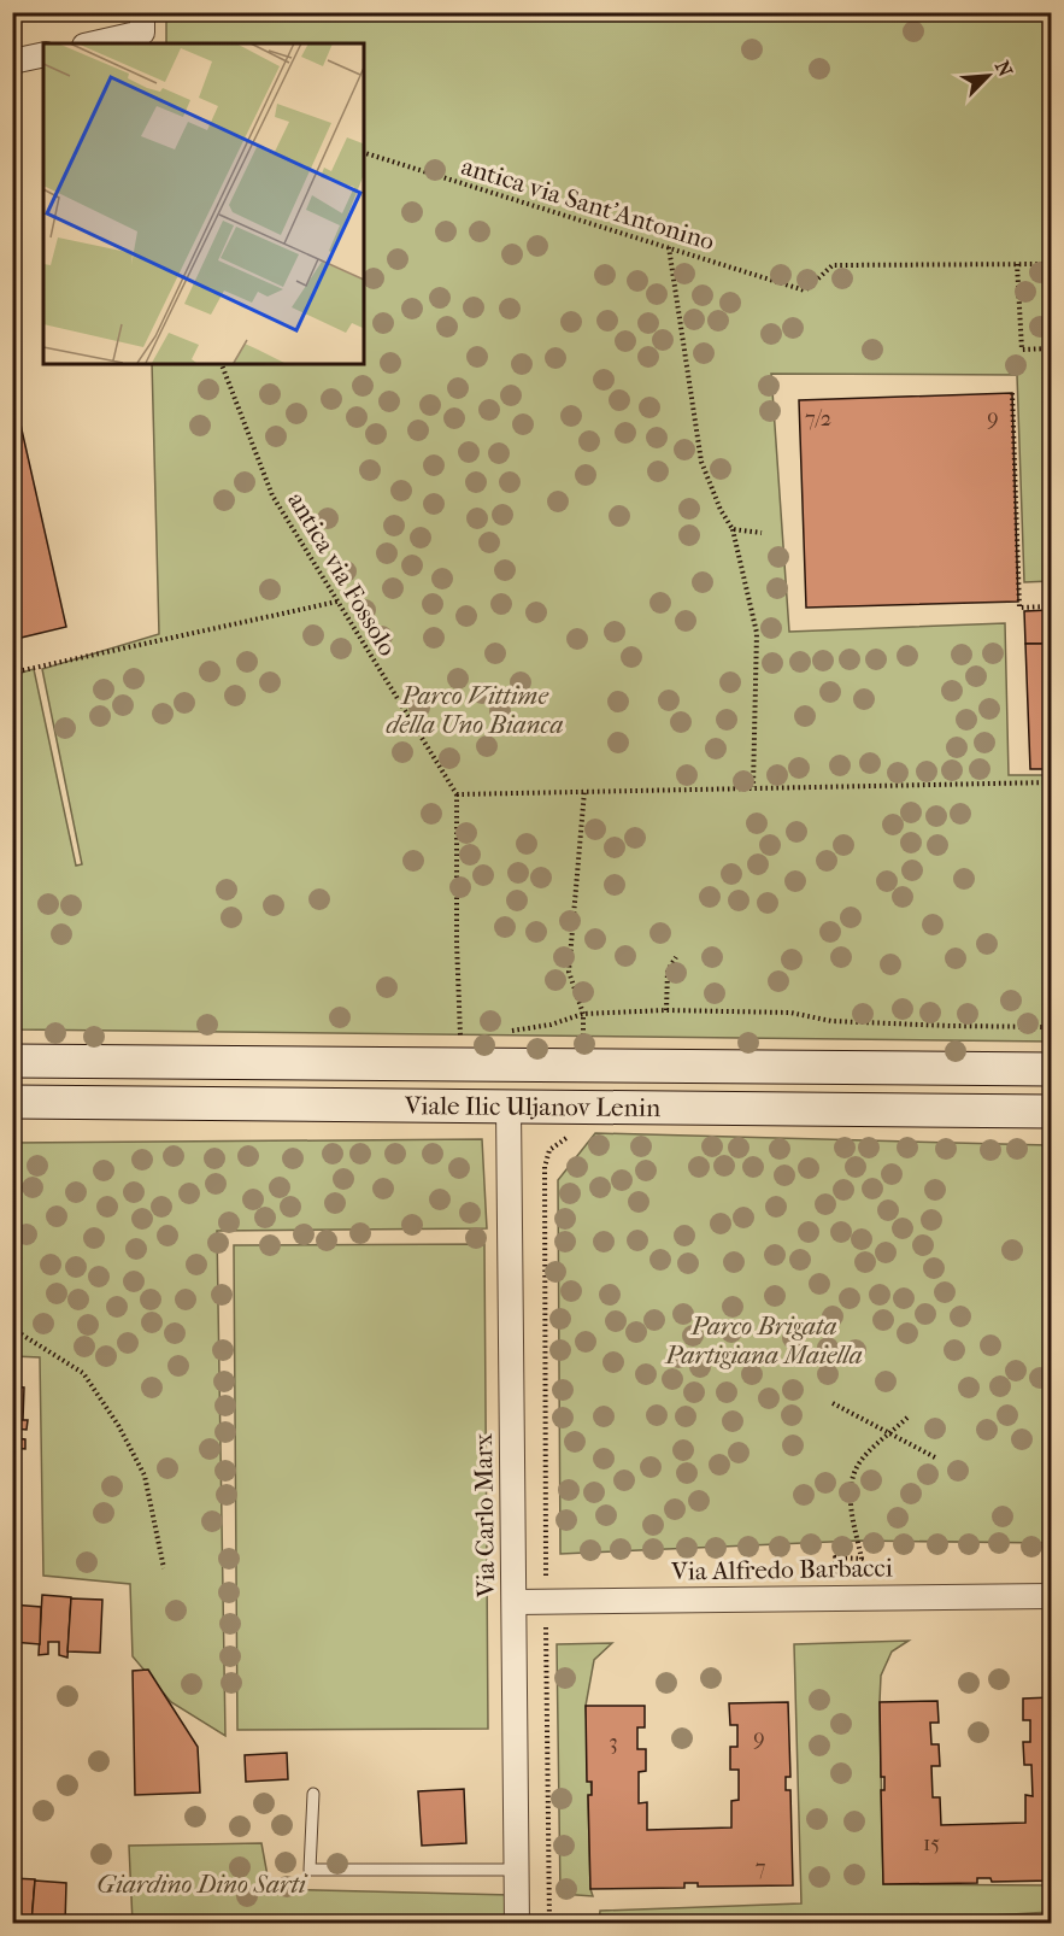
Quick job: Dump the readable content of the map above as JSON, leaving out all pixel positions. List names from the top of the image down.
{
  "streets": {
    "main road": ["Viale Ilic Uljanov Lenin"],
    "street": ["Via Carlo Marx", "Via Alfredo Barbacci"],
    "path": ["antica via Sant'Antonino", "antica via Fossolo"]
  },
  "crossings": [
    ["Viale Ilic Uljanov Lenin", "Via Carlo Marx"],
    ["Via Carlo Marx", "Via Alfredo Barbacci"]
  ],
  "parks": ["Parco Vittime della Uno Bianca", "Parco Brigata Partigiana Maiella", "Giardino Dino Sarti"],
  "house_numbers": [
    "9",
    "7/2",
    "9",
    "3",
    "15",
    "7"
  ],
  "north": "top right"
}
